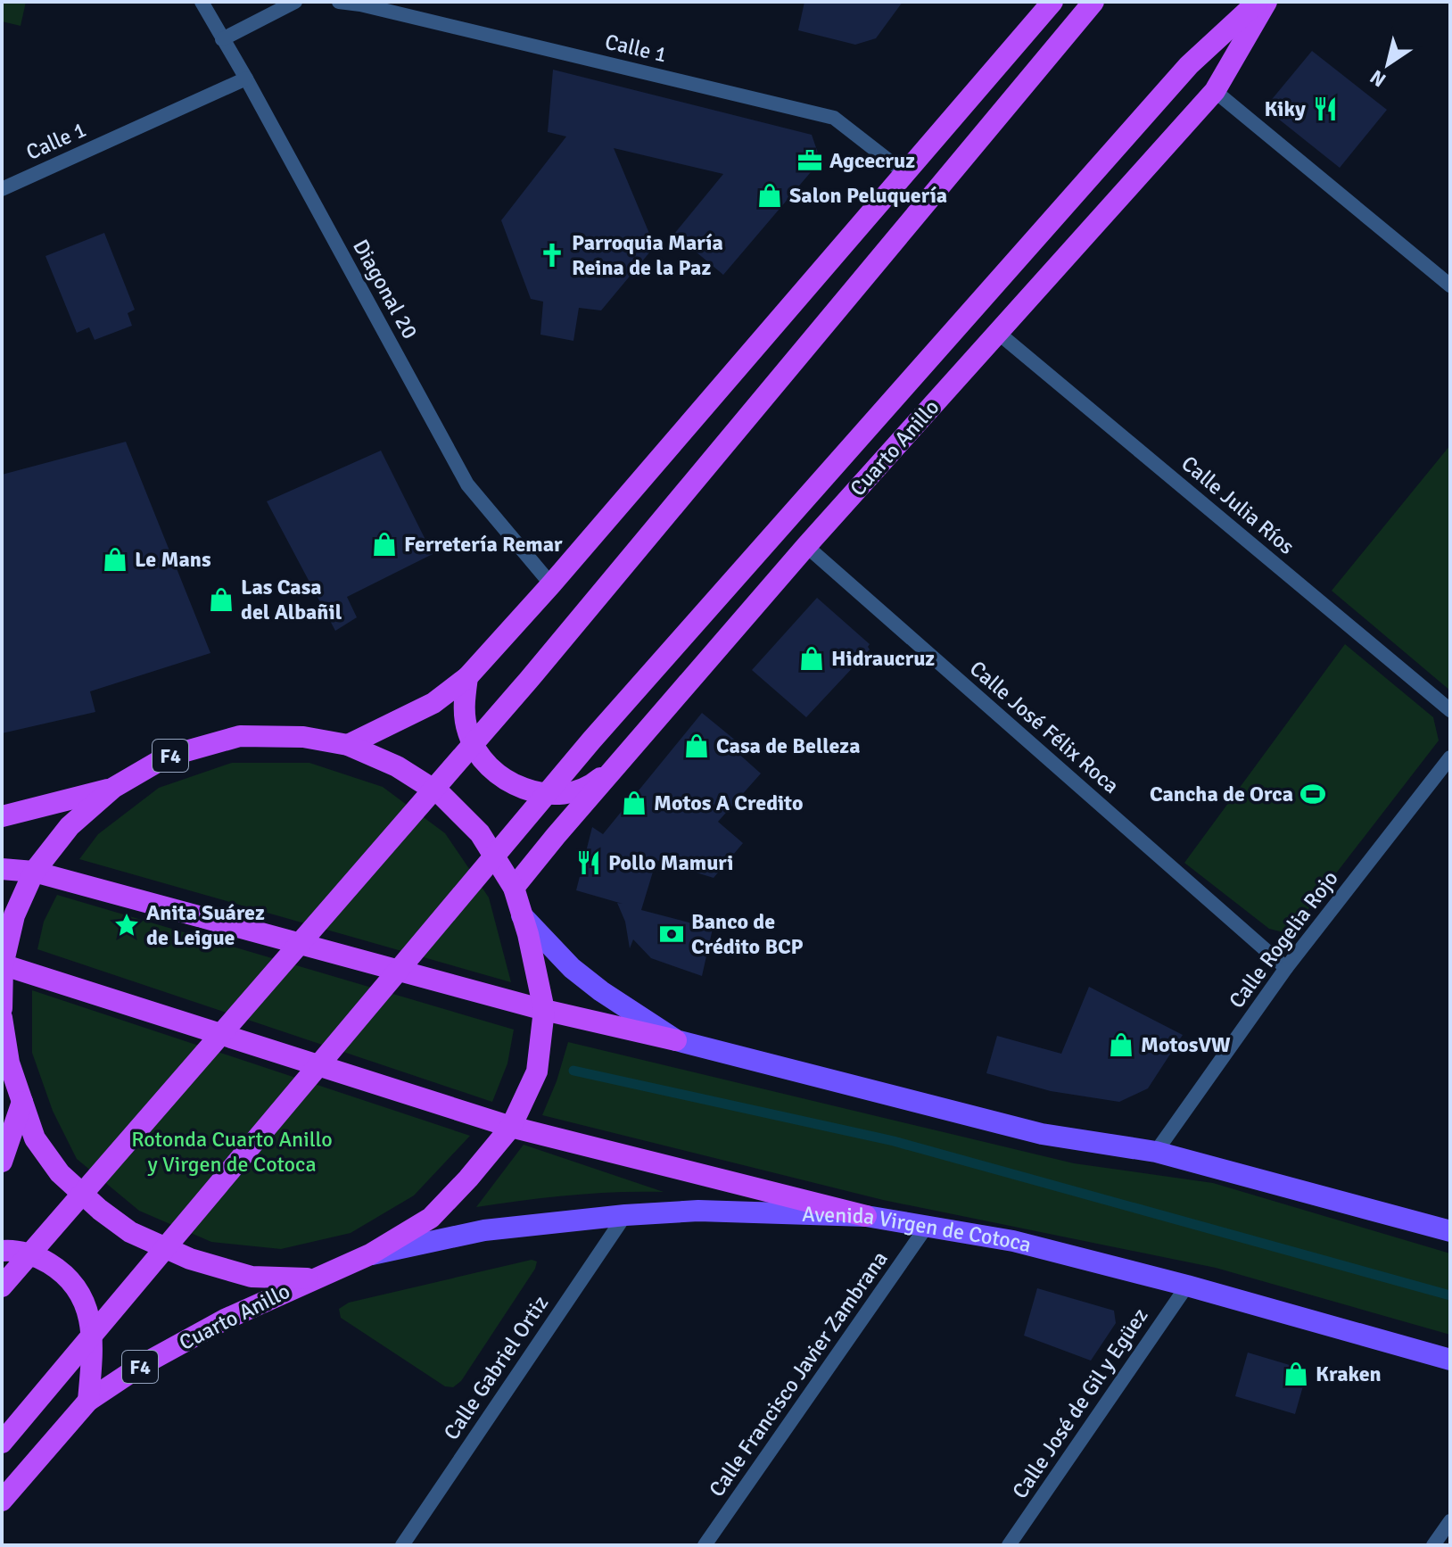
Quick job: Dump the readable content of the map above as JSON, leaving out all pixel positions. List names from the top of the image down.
{
  "streets": {
    "highway": ["Cuarto Anillo", "F4"],
    "main road": ["Avenida Virgen de Cotoca"],
    "street": [
      "Calle 1",
      "Diagonal 20",
      "Calle Julia Ríos",
      "Calle José Félix Roca",
      "Calle Rogelia Rojo",
      "Calle Gabriel Ortiz",
      "Calle Francisco Javier Zambrana",
      "Calle José de Gil y Egüez"
    ]
  },
  "crossings": [
    ["Calle 1", "Diagonal 20"],
    ["Cuarto Anillo", "Calle Julia Ríos"],
    ["Cuarto Anillo", "Calle José Félix Roca"],
    ["Cuarto Anillo", "F4"],
    ["Calle José Félix Roca", "Calle Rogelia Rojo"],
    ["F4", "Avenida Virgen de Cotoca"],
    ["Avenida Virgen de Cotoca", "Calle Gabriel Ortiz"],
    ["Avenida Virgen de Cotoca", "Calle Francisco Javier Zambrana"],
    ["Avenida Virgen de Cotoca", "Calle José de Gil y Egüez"]
  ],
  "parks": ["Rotonda Cuarto Anillo y Virgen de Cotoca"],
  "places": {
    "restaurant": ["Kiky", "Pollo Mamuri"],
    "office": ["Agcecruz"],
    "shop": [
      "Salon Peluquería",
      "Ferretería Remar",
      "Le Mans",
      "Las Casa del Albañil",
      "Hidraucruz",
      "Casa de Belleza",
      "Motos A Credito",
      "MotosVW",
      "Kraken"
    ],
    "church": ["Parroquia María Reina de la Paz"],
    "sports": ["Cancha de Orca"],
    "place": ["Anita Suárez de Leigue"],
    "bank": ["Banco de Crédito BCP"]
  },
  "north": "bottom left"
}
